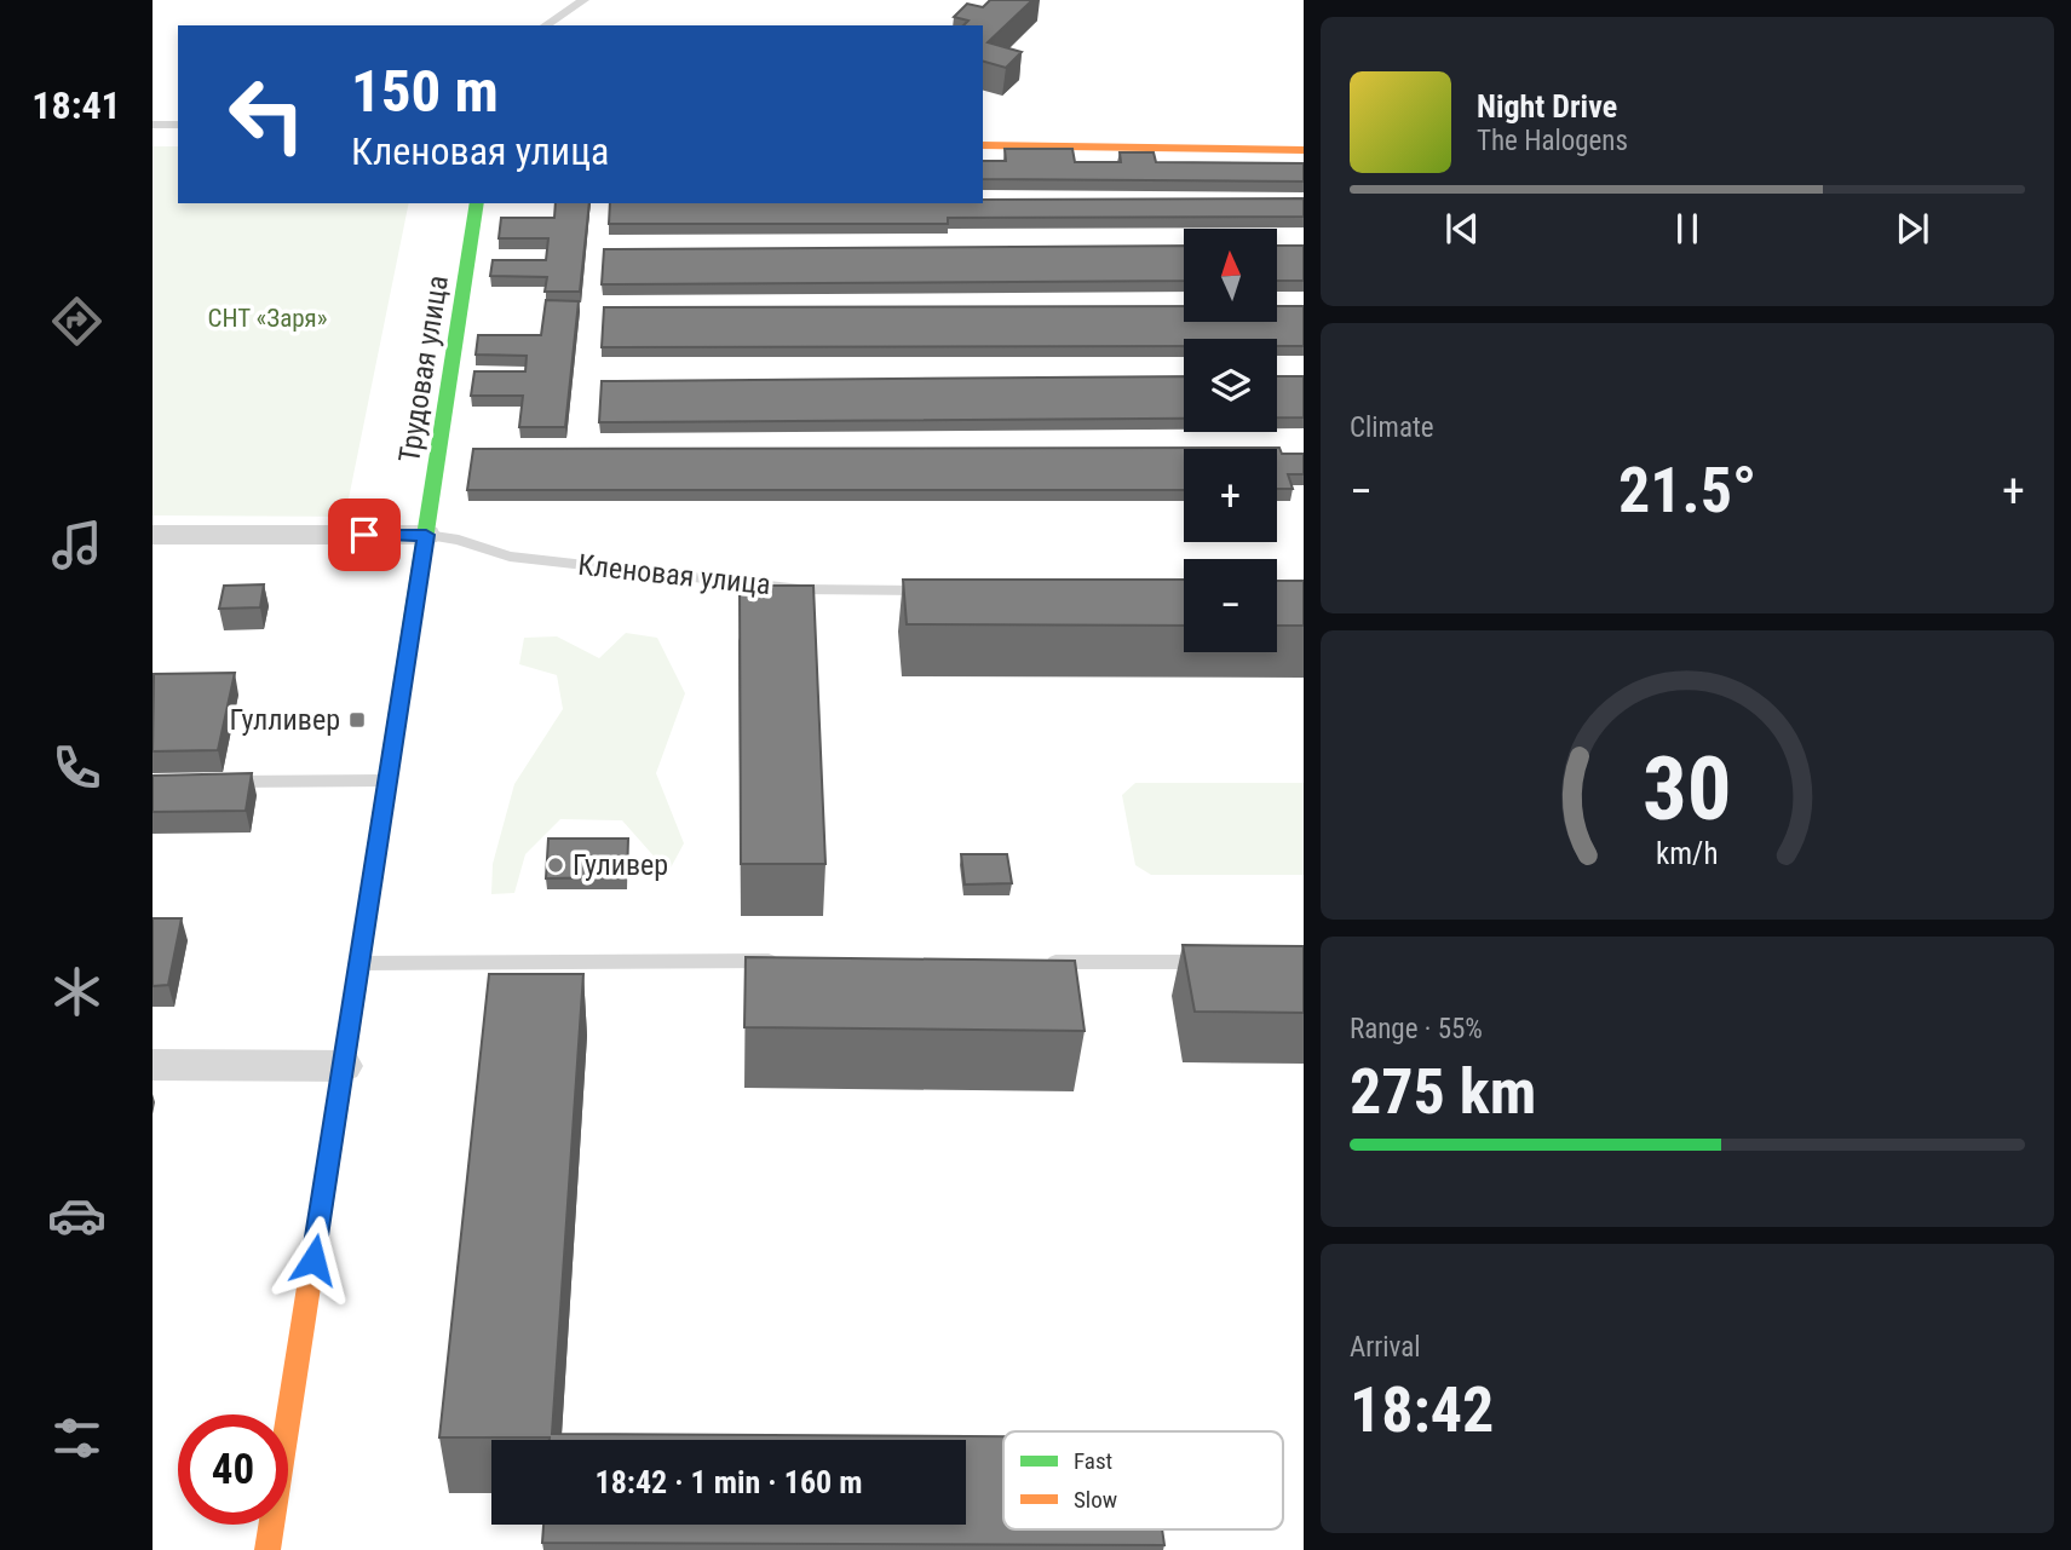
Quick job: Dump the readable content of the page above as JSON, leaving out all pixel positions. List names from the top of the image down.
{
  "streets": {
    "street": ["Трудовая улица", "Кленовая улица"]
  },
  "crossings": [
    ["Трудовая улица", "Кленовая улица"]
  ],
  "parks": ["СНТ «Заря»"],
  "places": {
    "transit": ["Гулливер"],
    "other": ["Гуливер"]
  },
  "legend": ["Fast", "Slow"],
  "north": "top",
  "page": {
    "tabs": "18:41",
    "turn": ["150 m", "Кленовая улица"],
    "song": ["Night Drive", "The Halogens"],
    "map_buttons": ["+", "−"],
    "tile": [
      "Climate",
      ["Range · 55%", "275 km"],
      ["Arrival", "18:42"]
    ],
    "heat": ["−", "21.5°", "+"],
    "limit": "40",
    "trip": "18:42 · 1 min · 160 m",
    "gauge": ["30", "km/h"]
  }
}
